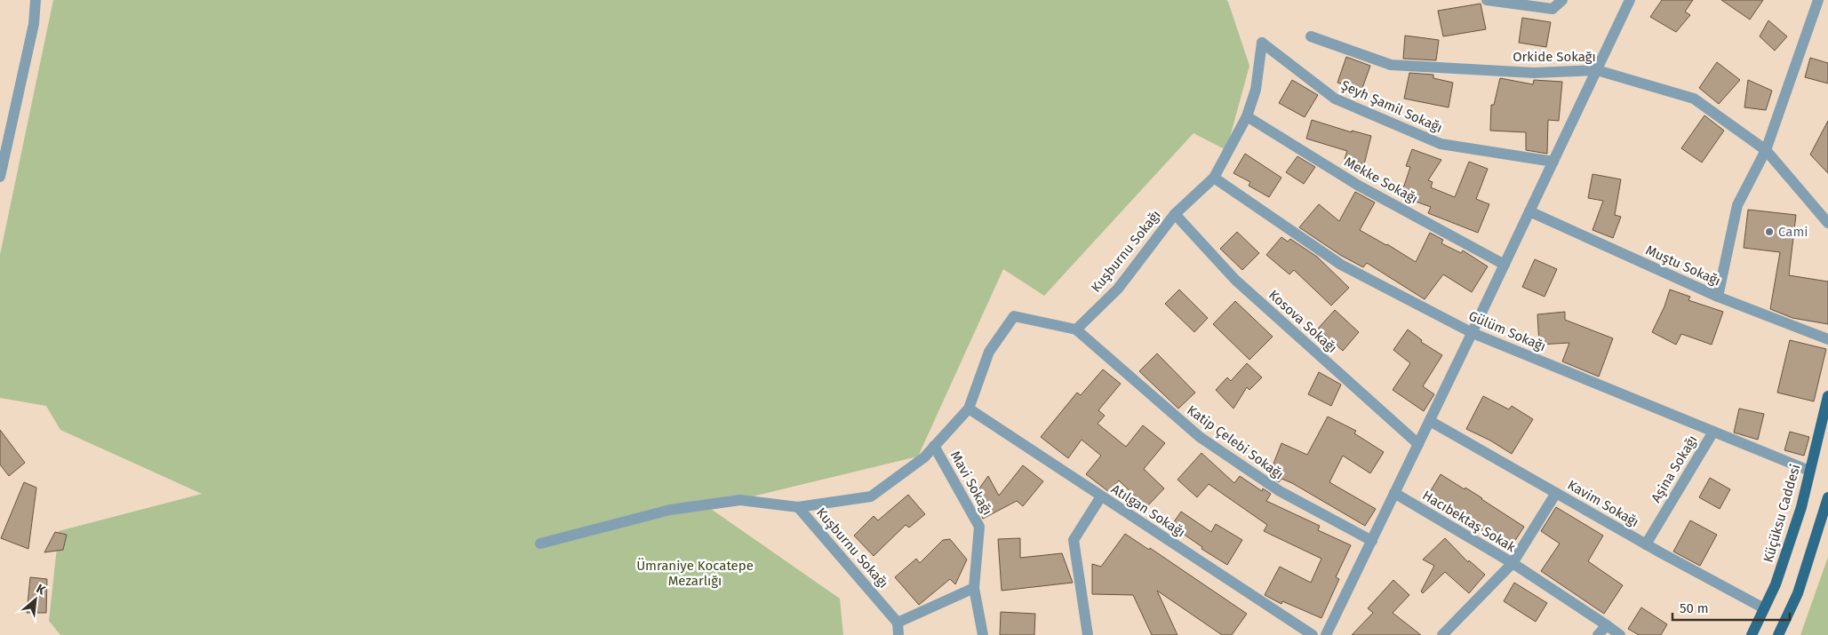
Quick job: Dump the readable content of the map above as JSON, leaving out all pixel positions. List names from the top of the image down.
{
  "streets": {
    "main road": ["Küçüksu Caddesi"],
    "street": [
      "Orkide Sokağı",
      "Şeyh Şamil Sokağı",
      "Mekke Sokağı",
      "Kuşburnu Sokağı",
      "Muştu Sokağı",
      "Kosova Sokağı",
      "Gülüm Sokağı",
      "Katip Çelebi Sokağı",
      "Aşina Sokağı",
      "Mavi Sokağı",
      "Kavim Sokağı",
      "Atılgan Sokağı",
      "Hacıbektaş Sokak"
    ]
  },
  "crossings": [
    ["Şeyh Şamil Sokağı", "Kuşburnu Sokağı"],
    ["Mekke Sokağı", "Kuşburnu Sokağı"],
    ["Kuşburnu Sokağı", "Kosova Sokağı"],
    ["Kuşburnu Sokağı", "Gülüm Sokağı"],
    ["Kuşburnu Sokağı", "Katip Çelebi Sokağı"],
    ["Kuşburnu Sokağı", "Mavi Sokağı"],
    ["Kuşburnu Sokağı", "Atılgan Sokağı"],
    ["Gülüm Sokağı", "Aşina Sokağı"],
    ["Gülüm Sokağı", "Küçüksu Caddesi"],
    ["Aşina Sokağı", "Kavim Sokağı"],
    ["Kavim Sokağı", "Küçüksu Caddesi"]
  ],
  "parks": ["Ümraniye Kocatepe Mezarlığı"],
  "places": ["Cami"],
  "scale_bar": "50 m",
  "north": "top right"
}
